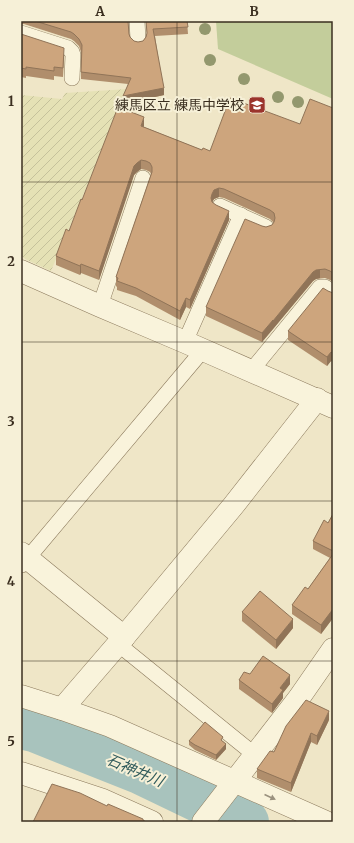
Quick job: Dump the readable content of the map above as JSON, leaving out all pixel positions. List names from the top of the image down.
{
  "water": ["石神井川"],
  "places": {
    "school or university": ["練馬区立 練馬中学校"]
  },
  "grid": {
    "columns": ["A", "B"],
    "rows": [
      "1",
      "2",
      "3",
      "4",
      "5"
    ]
  }
}
